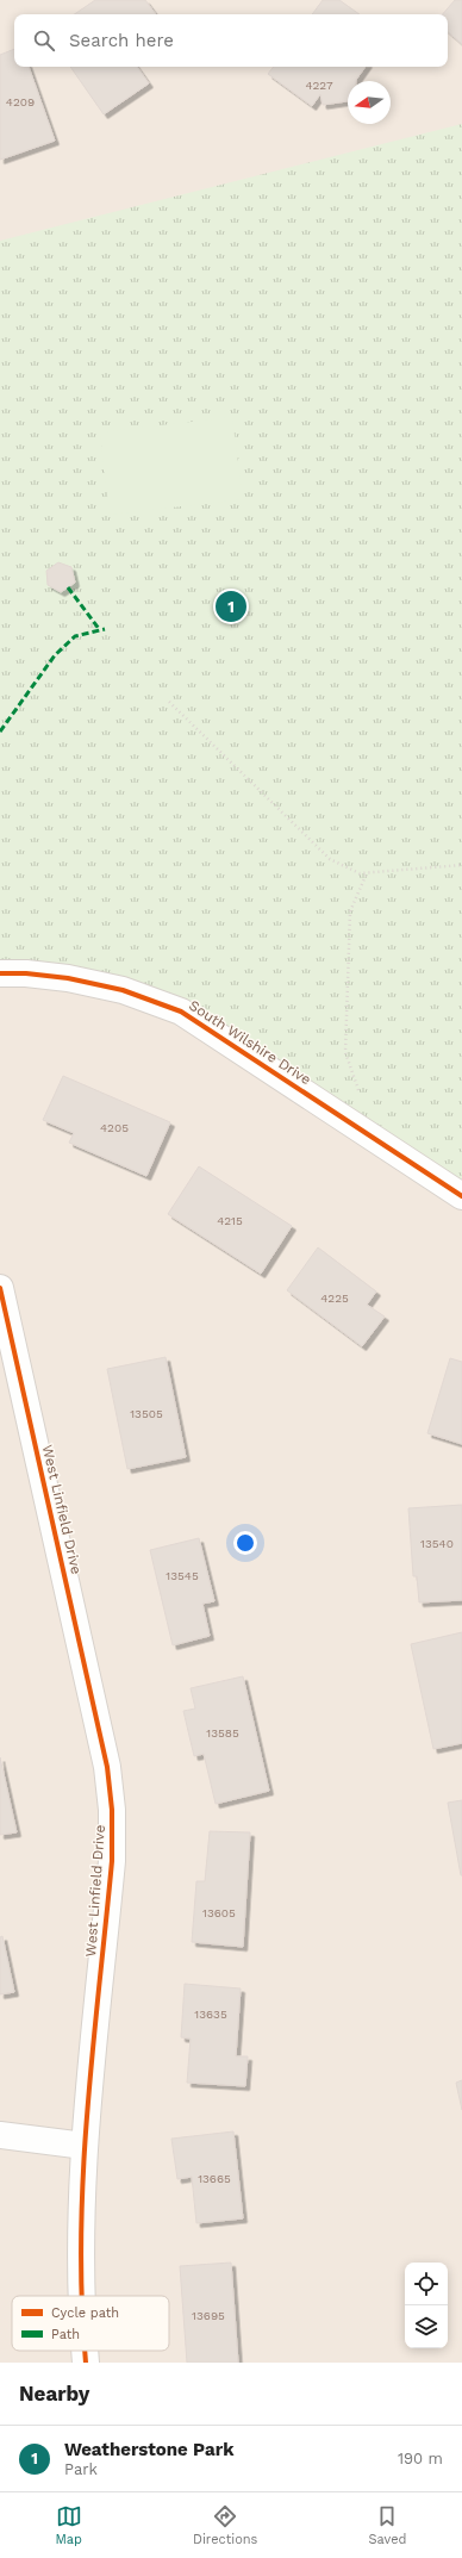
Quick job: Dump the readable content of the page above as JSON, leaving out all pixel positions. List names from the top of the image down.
{
  "streets": {
    "street": ["South Wilshire Drive", "West Linfield Drive"]
  },
  "house_numbers": [
    "4227",
    "4209",
    "4205",
    "4215",
    "4225",
    "13505",
    "13540",
    "13545",
    "13585",
    "13605",
    "13635",
    "13665",
    "13695"
  ],
  "legend": ["Cycle path", "Path"],
  "north": "left",
  "page": {
    "search": "Search here",
    "pins": "1",
    "heading": "Nearby",
    "list": [
      {
        "mark": "1",
        "name": "Weatherstone Park",
        "note": "Park",
        "value": "190 m"
      }
    ],
    "nav": ["Map", "Directions", "Saved"]
  }
}
